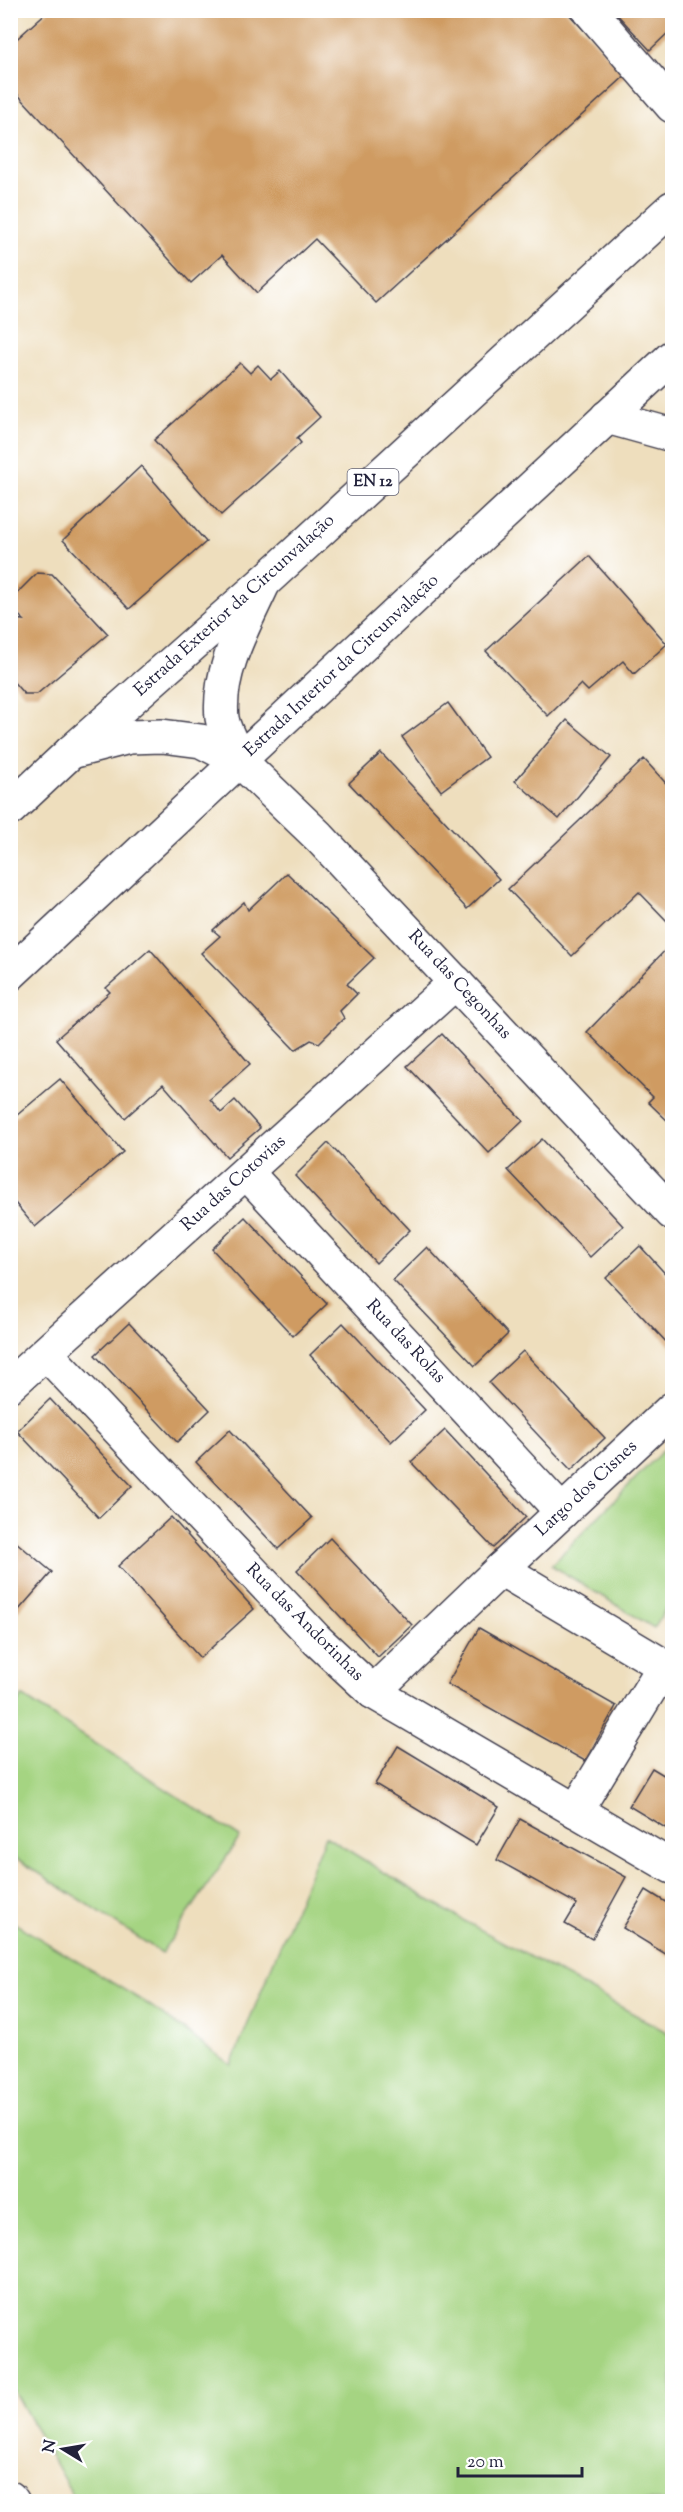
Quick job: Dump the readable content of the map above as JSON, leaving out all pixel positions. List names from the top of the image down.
{
  "streets": {
    "street": [
      "EN 12",
      "Estrada Exterior da Circunvalação",
      "Estrada Interior da Circunvalação",
      "Rua das Cegonhas",
      "Rua das Cotovias",
      "Rua das Rolas",
      "Largo dos Cisnes",
      "Rua das Andorinhas"
    ]
  },
  "crossings": [
    ["Estrada Interior da Circunvalação", "Rua das Cegonhas"],
    ["Rua das Cegonhas", "Rua das Cotovias"],
    ["Rua das Cotovias", "Rua das Rolas"],
    ["Rua das Cotovias", "Rua das Andorinhas"],
    ["Rua das Rolas", "Largo dos Cisnes"],
    ["Largo dos Cisnes", "Rua das Andorinhas"]
  ],
  "scale_bar": "20 m",
  "north": "left"
}
